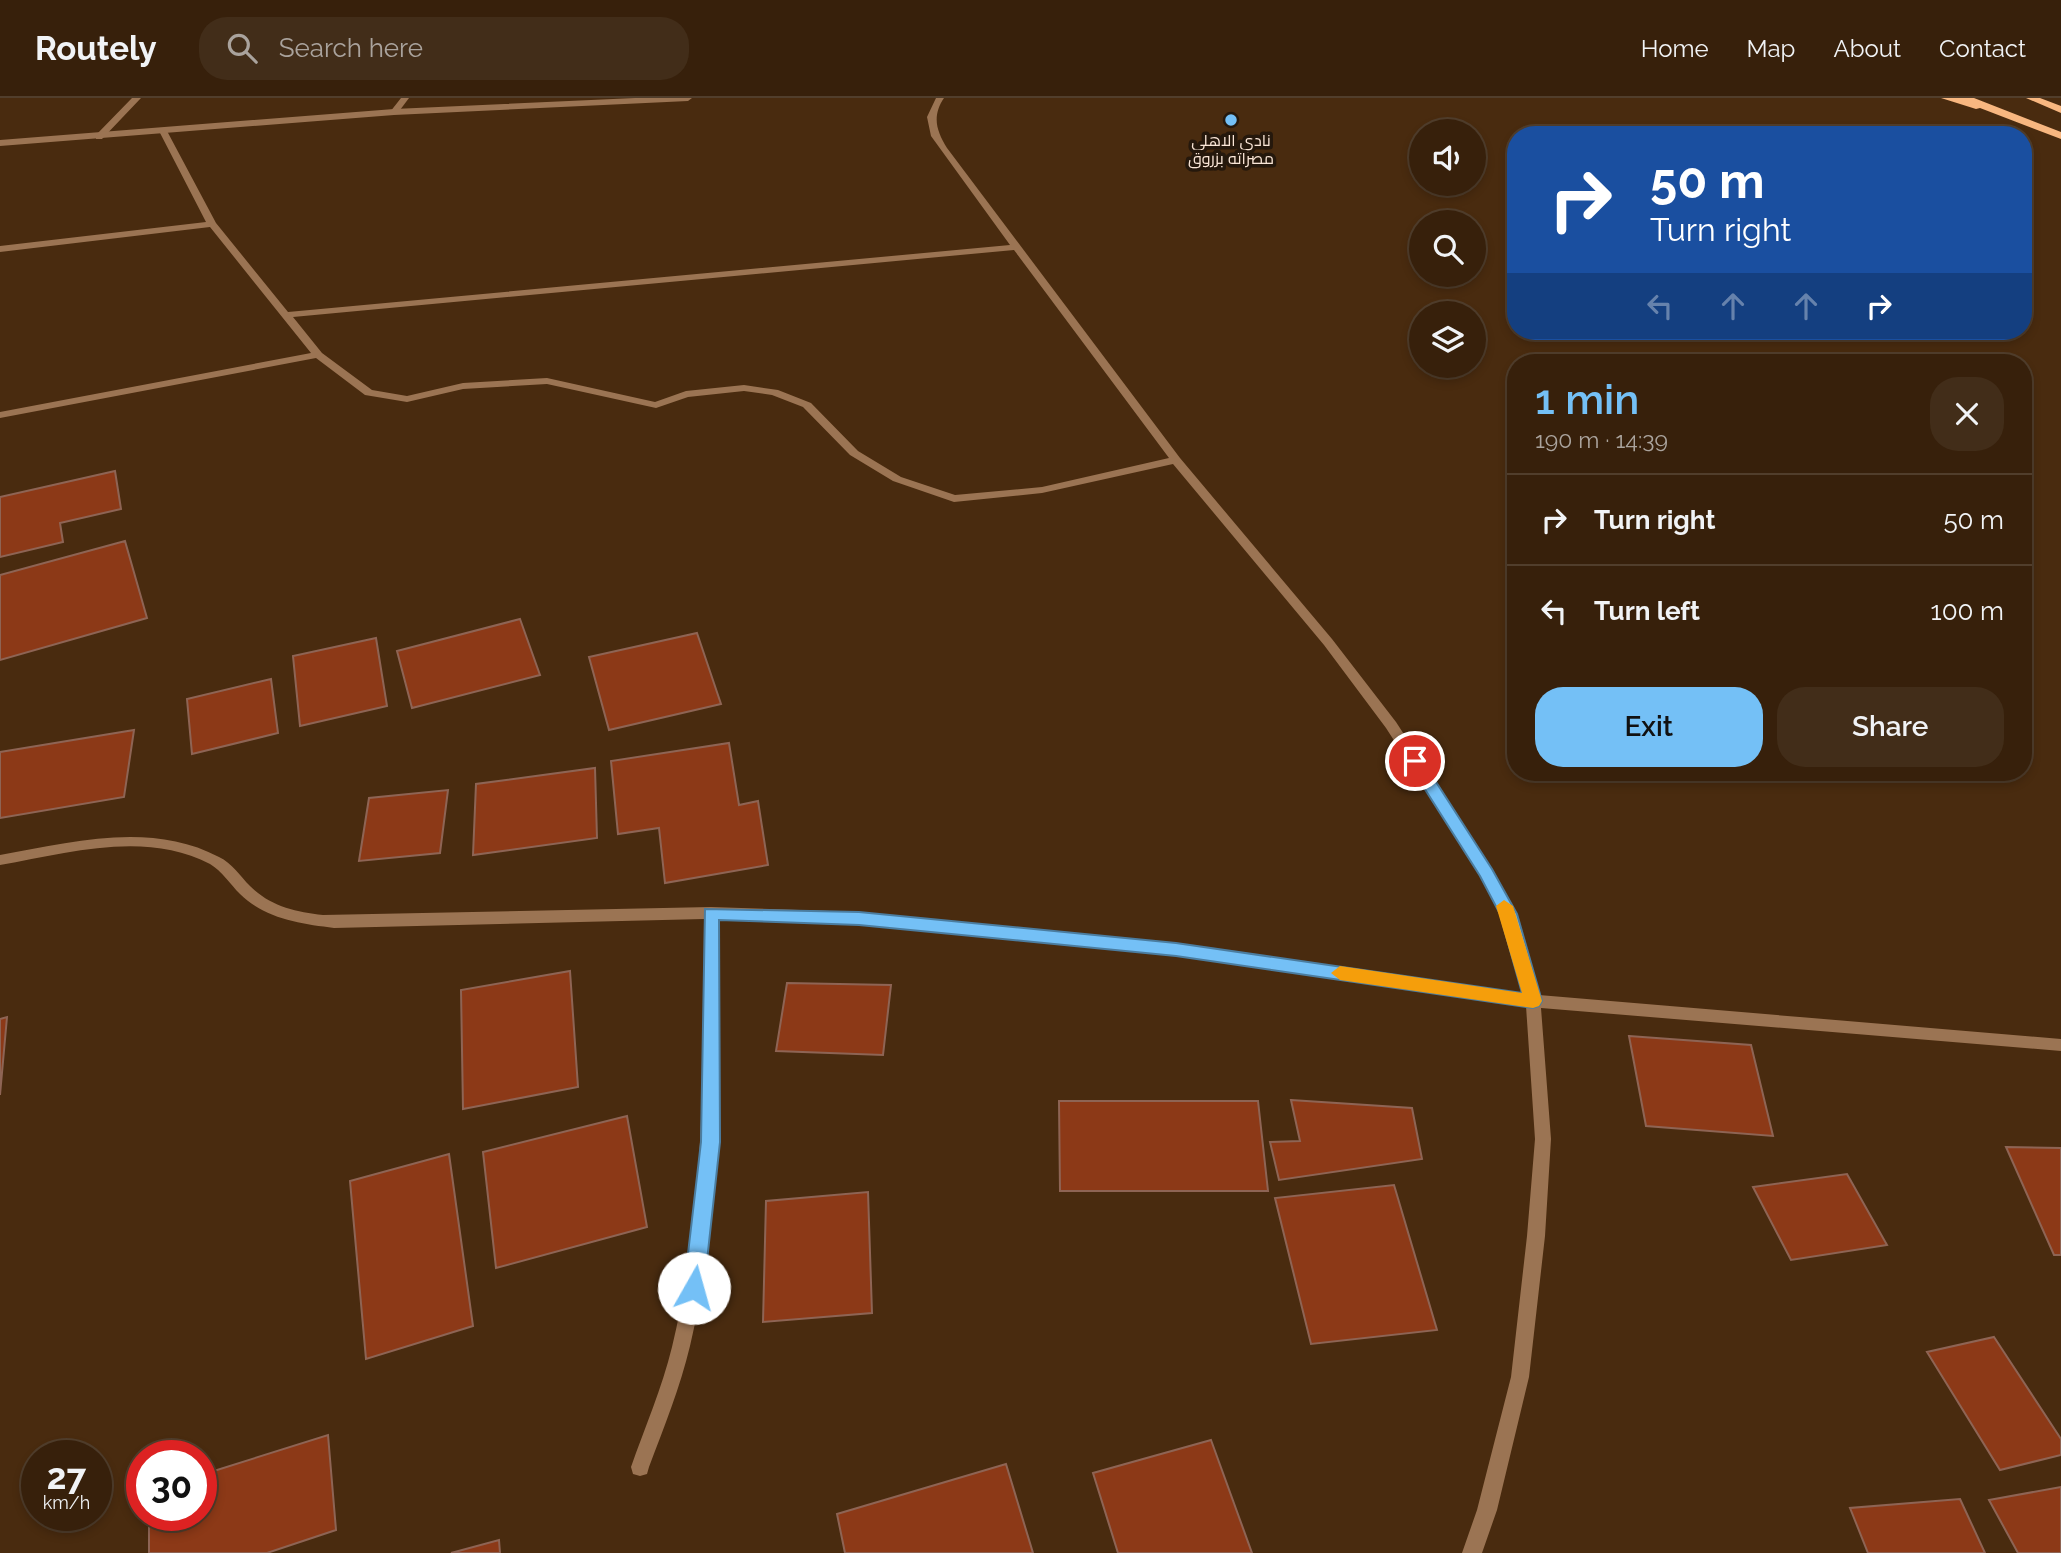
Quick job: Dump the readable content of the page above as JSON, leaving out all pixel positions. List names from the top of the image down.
{
  "places": ["نادي الاهلي مصراته بزروق"],
  "page": {
    "header": "Routely",
    "search": "Search here",
    "nav": [
      "Home",
      "Map",
      "About",
      "Contact"
    ],
    "turn": ["50 m", "Turn right"],
    "heading": ["1 min", "190 m · 14:39"],
    "list": [
      {
        "name": "Turn right",
        "value": "50 m"
      },
      {
        "name": "Turn left",
        "value": "100 m"
      }
    ],
    "buttons": ["Exit", "Share"],
    "speed": "27 km/h",
    "limit": "30"
  }
}
